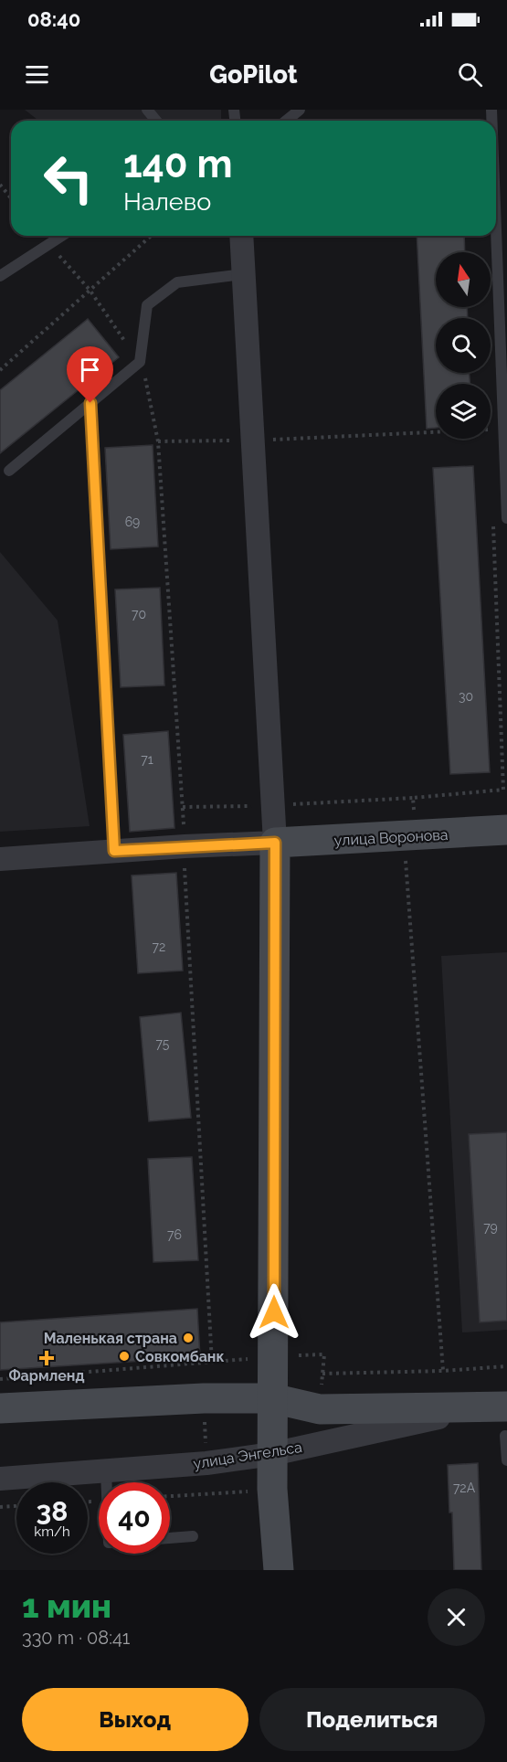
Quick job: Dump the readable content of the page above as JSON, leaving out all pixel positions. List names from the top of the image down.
{
  "streets": {
    "street": ["улица Воронова", "улица Энгельса"]
  },
  "places": {
    "other": ["Маленькая страна", "Совкомбанк"],
    "health": ["Фармленд"]
  },
  "house_numbers": [
    "69",
    "70",
    "30",
    "71",
    "72",
    "75",
    "79",
    "76",
    "72А"
  ],
  "north": "top",
  "page": {
    "status": "08:40",
    "header": "GoPilot",
    "turn": ["140 m", "Налево"],
    "speed": "38 km/h",
    "limit": "40",
    "heading": ["1 мин", "330 m · 08:41"],
    "buttons": ["Выход", "Поделиться"]
  }
}
